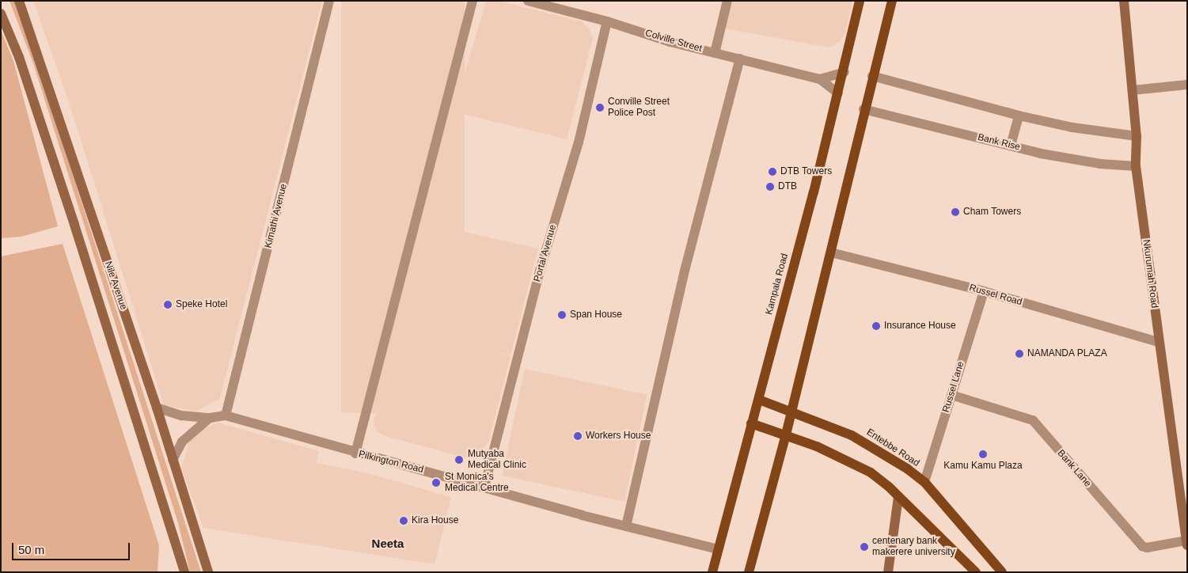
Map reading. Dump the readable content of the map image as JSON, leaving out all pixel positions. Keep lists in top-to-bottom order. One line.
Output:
{"streets":{"main road":["Nkurumah Road","Kampala Road","Nile Avenue","Entebbe Road"],"street":["Colville Street","Bank Rise","Kimathi Avenue","Portal Avenue","Russel Road","Russel Lane","Pilkington Road","Bank Lane"]},"crossings":[["Colville Street","Portal Avenue"],["Colville Street","Kampala Road"],["Bank Rise","Nkurumah Road"],["Kimathi Avenue","Pilkington Road"],["Portal Avenue","Pilkington Road"],["Nkurumah Road","Russel Road"],["Nkurumah Road","Bank Lane"],["Kampala Road","Entebbe Road"],["Kampala Road","Pilkington Road"],["Russel Road","Russel Lane"],["Russel Lane","Entebbe Road"],["Russel Lane","Bank Lane"]],"districts":["Neeta"],"places":["Conville Street Police Post","DTB Towers","DTB","Cham Towers","Speke Hotel","Span House","Insurance House","NAMANDA PLAZA","Workers House","Kamu Kamu Plaza","Mutyaba Medical Clinic","St Monica's Medical Centre","Kira House","centenary bank makerere university"],"scale_bar":"50 m"}
